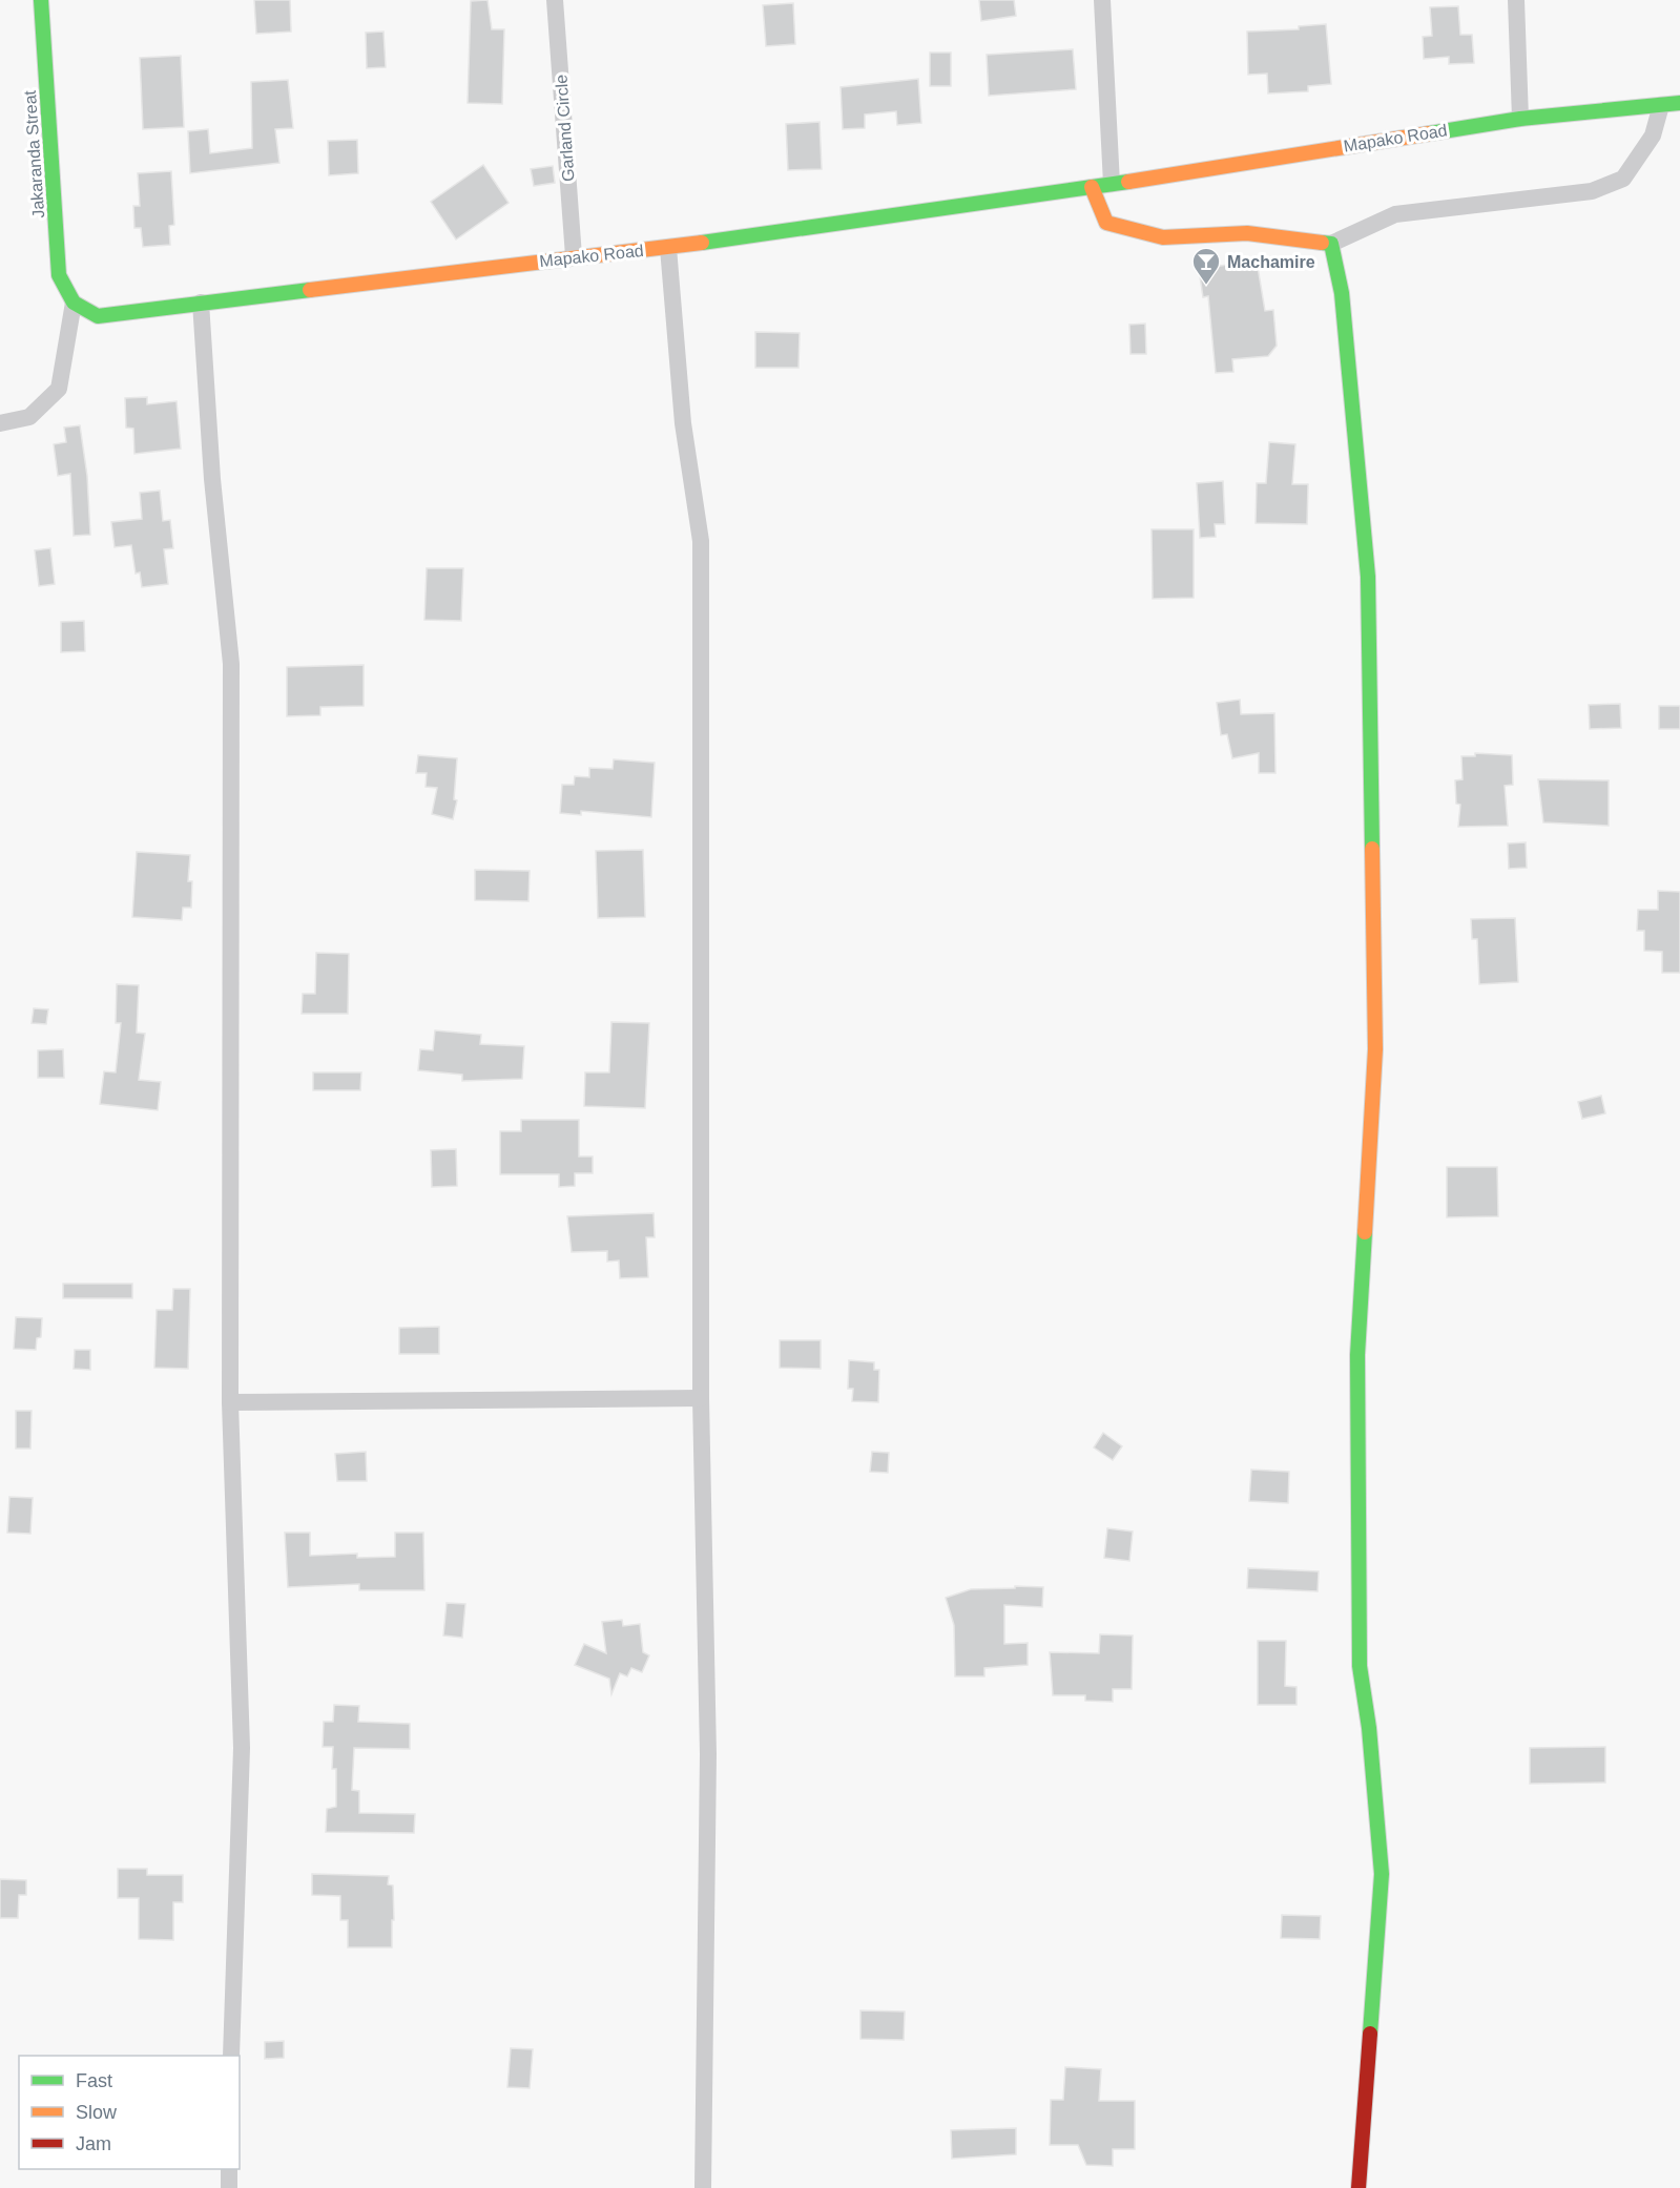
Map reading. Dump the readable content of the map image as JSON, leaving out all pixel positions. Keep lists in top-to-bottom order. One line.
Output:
{"streets":{"street":["Garland Circle","Mapako Road","Jakaranda Streat"]},"crossings":[["Garland Circle","Mapako Road"],["Mapako Road","Jakaranda Streat"]],"places":{"bar":["Machamire"]},"legend":["Fast","Slow","Jam"]}
